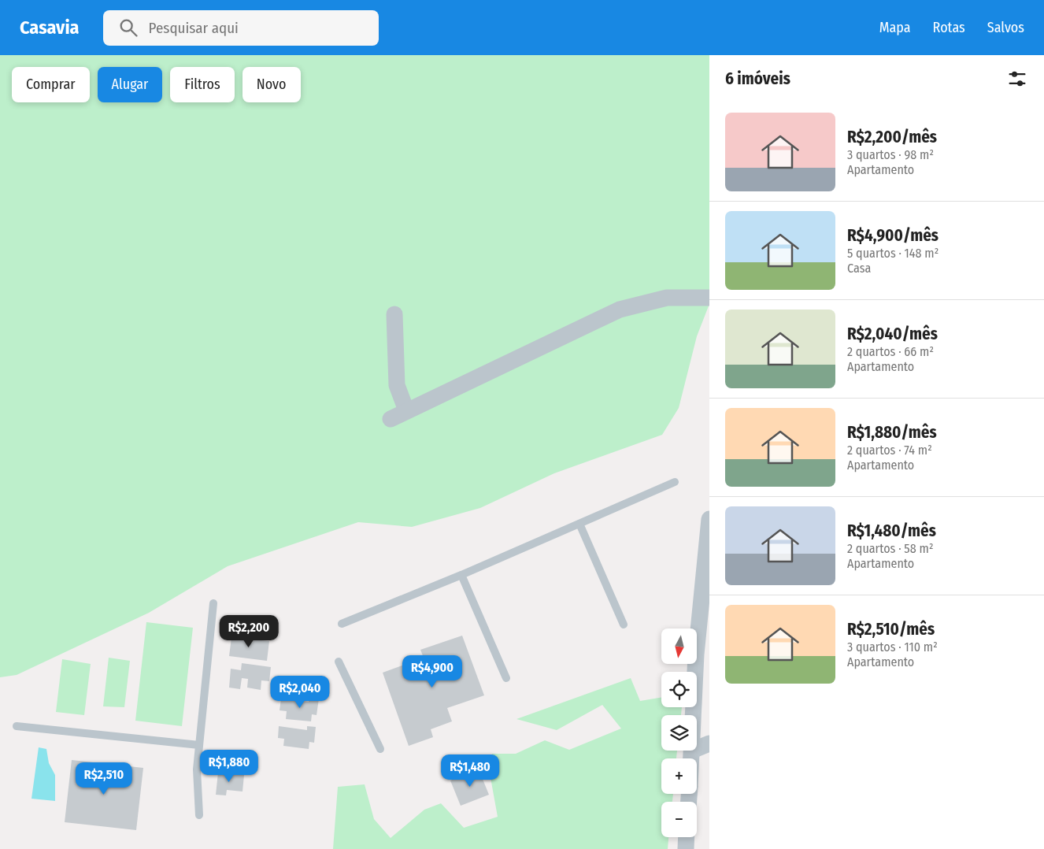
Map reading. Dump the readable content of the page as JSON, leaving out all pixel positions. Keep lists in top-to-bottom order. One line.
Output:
{"north":"bottom","page":{"header":"Casavia","search":"Pesquisar aqui","nav":["Mapa","Rotas","Salvos"],"heading":"6 imóveis","chip":["Comprar","Alugar","Filtros","Novo"],"list":[{"name":"R$2,200/mês","note":"3 quartos · 98 m² · Apartamento"},{"name":"R$4,900/mês","note":"5 quartos · 148 m² · Casa"},{"name":"R$2,040/mês","note":"2 quartos · 66 m² · Apartamento"},{"name":"R$1,880/mês","note":"2 quartos · 74 m² · Apartamento"},{"name":"R$1,480/mês","note":"2 quartos · 58 m² · Apartamento"},{"name":"R$2,510/mês","note":"3 quartos · 110 m² · Apartamento"}],"price":["R$2,200","R$4,900","R$2,040","R$1,880","R$1,480","R$2,510"],"map_buttons":["+","−"]}}
